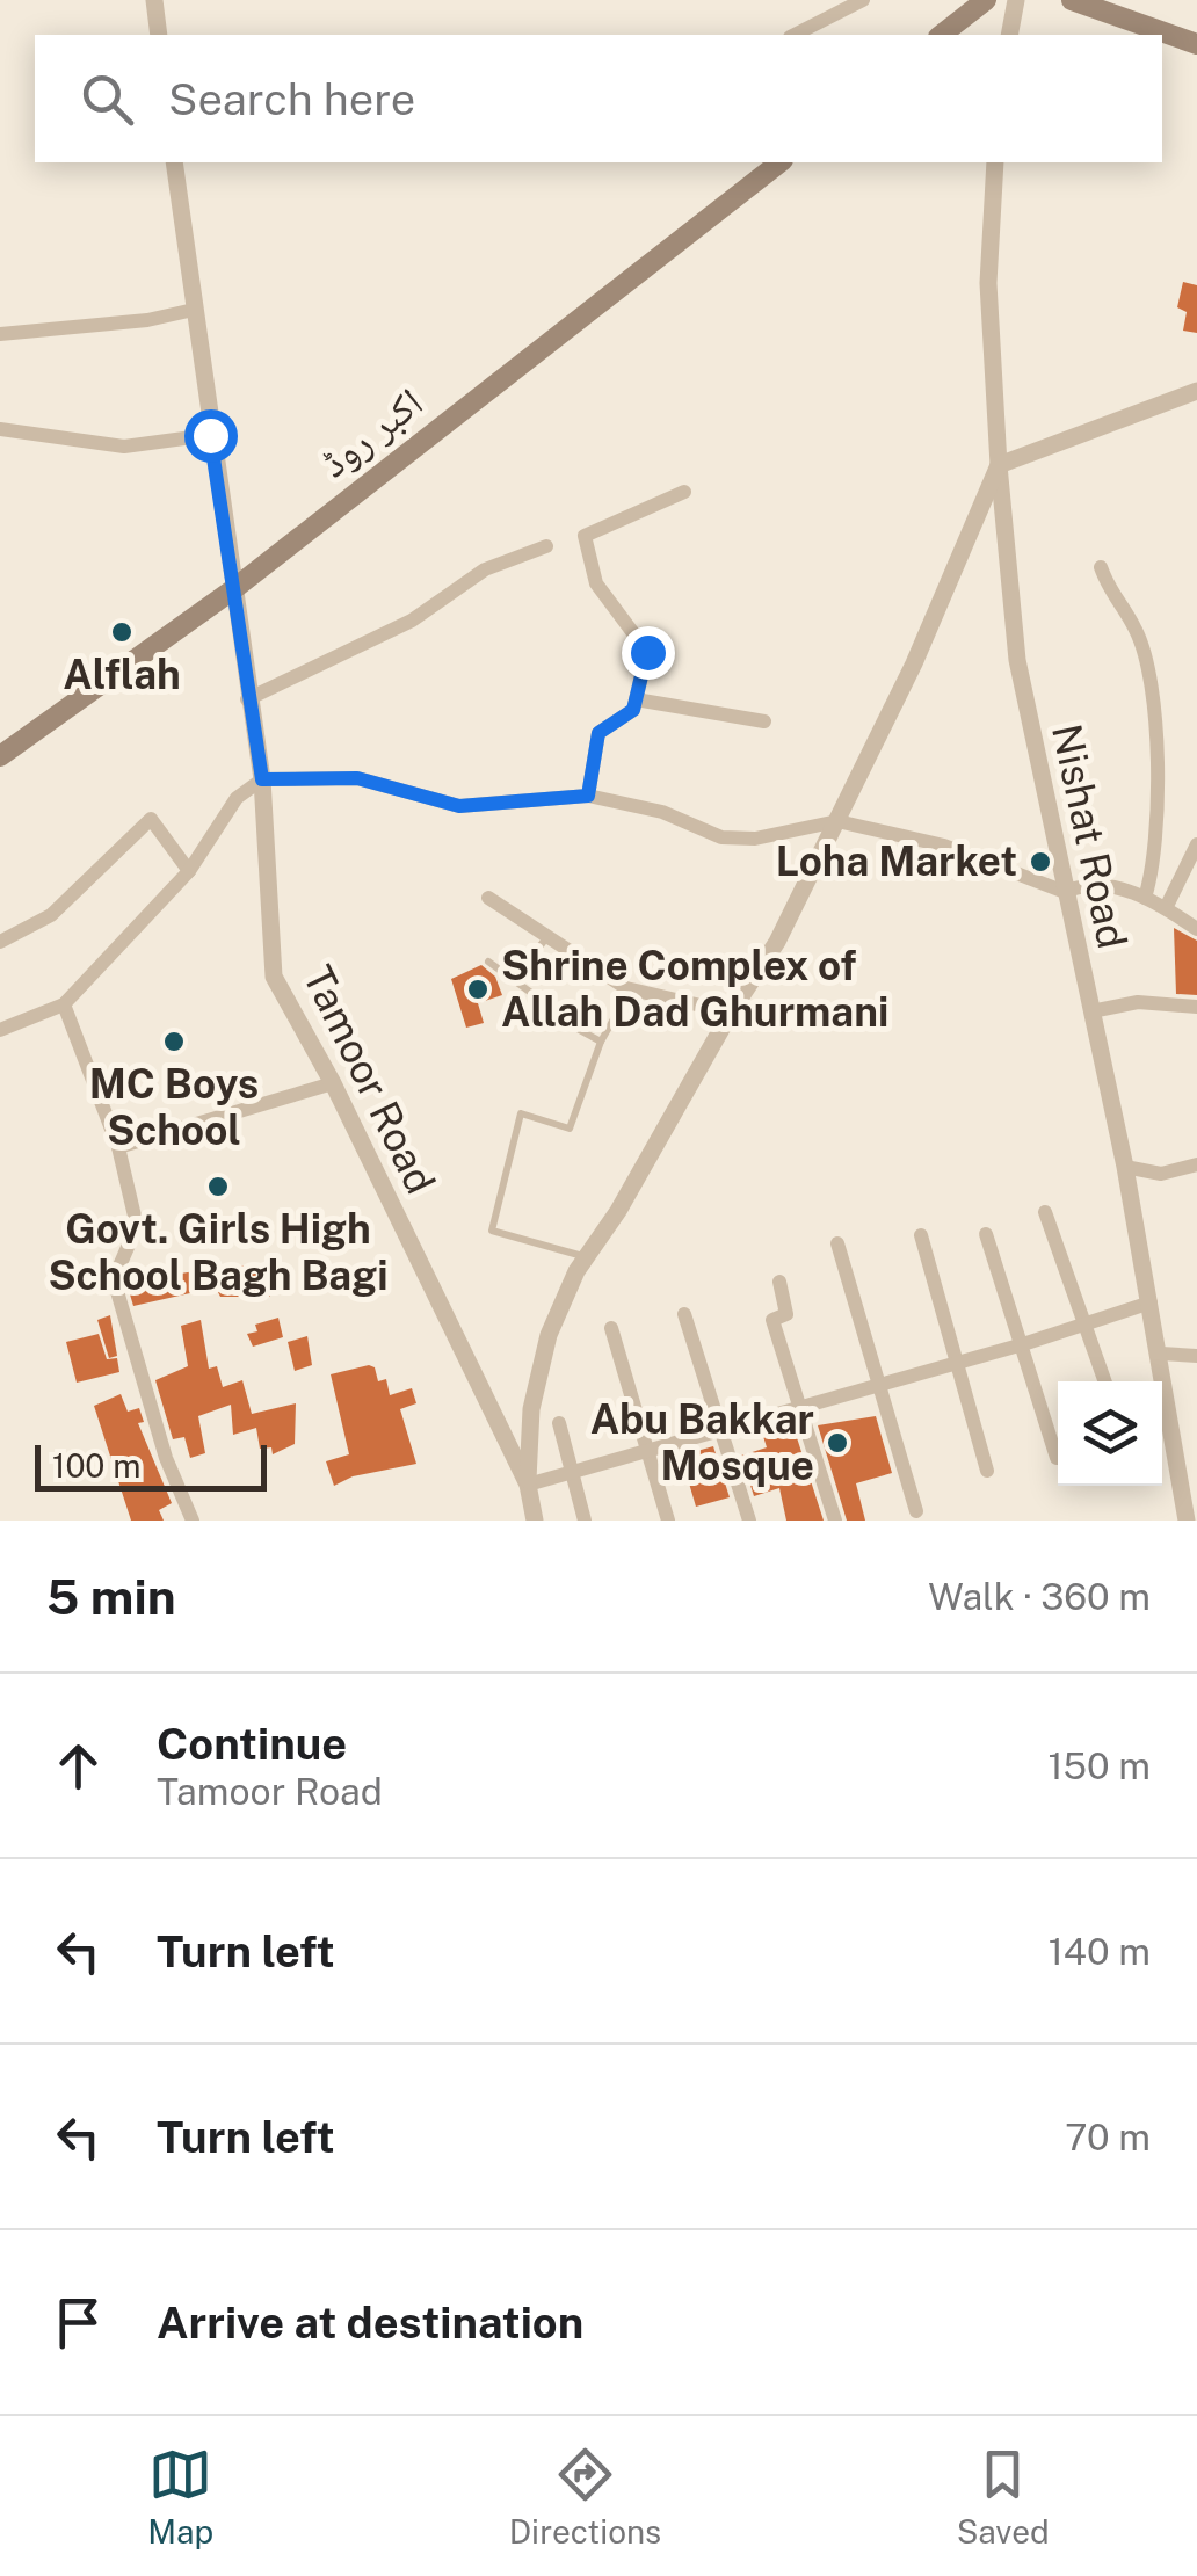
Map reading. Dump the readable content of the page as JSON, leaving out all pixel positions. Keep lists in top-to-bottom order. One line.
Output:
{"streets":{"main road":["اکبر روڈ"],"street":["Nishat Road","Tamoor Road"]},"crossings":[["اکبر روڈ","Tamoor Road"]],"places":["Alflah","Loha Market","Shrine Complex of Allah Dad Ghurmani","MC Boys School","Govt. Girls High School Bagh Bagi","Abu Bakkar Mosque"],"scale_bar":"100 m","page":{"search":"Search here","scale":"100 m","heading":["5 min","Walk · 360 m"],"list":[["Continue","Tamoor Road","150 m"],["Turn left","140 m"],["Turn left","70 m"],"Arrive at destination"],"nav":["Map","Directions","Saved"]}}
